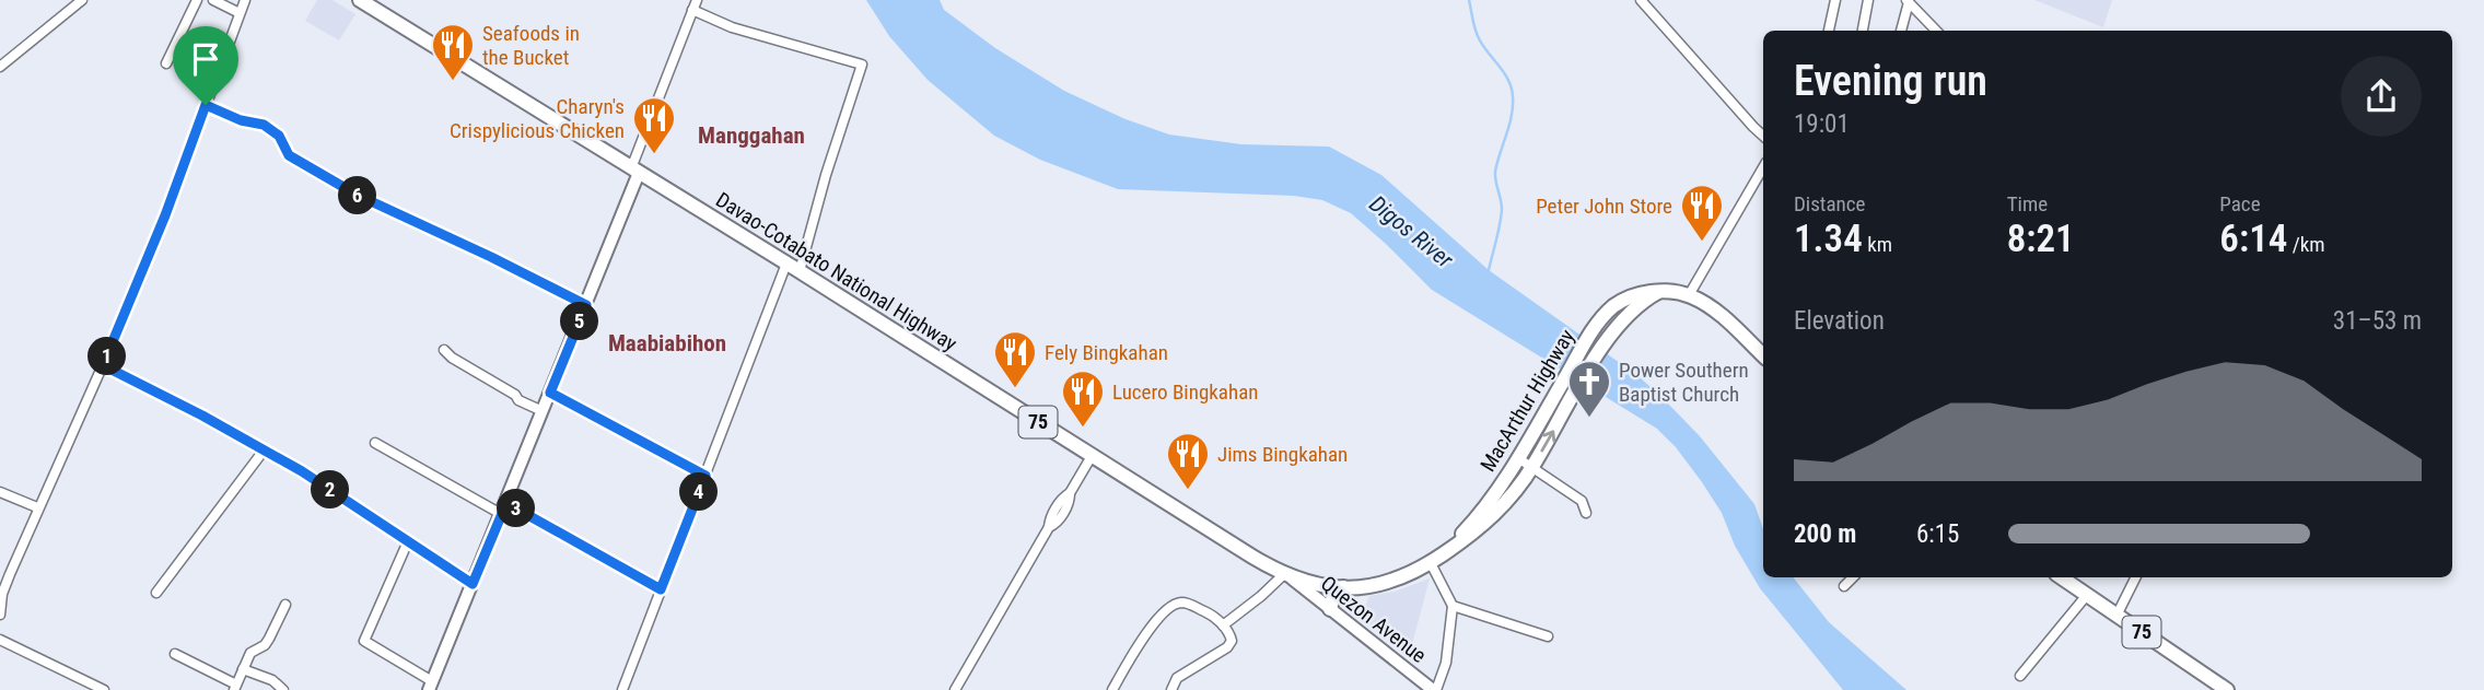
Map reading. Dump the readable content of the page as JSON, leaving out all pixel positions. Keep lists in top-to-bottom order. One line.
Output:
{"streets":{"highway":["Davao-Cotabato National Highway","MacArthur Highway","75"],"main road":["Quezon Avenue"]},"crossings":[["Davao-Cotabato National Highway","MacArthur Highway"],["Davao-Cotabato National Highway","Quezon Avenue"],["MacArthur Highway","Quezon Avenue"]],"districts":["Manggahan","Maabiabihon"],"water":["Digos River"],"places":{"restaurant":["Seafoods in the Bucket","Charyn's Crispylicious Chicken","Peter John Store","Fely Bingkahan","Lucero Bingkahan","Jims Bingkahan"],"church":["Power Southern Baptist Church"]},"page":{"heading":["Evening run","19:01"],"stats":[["Distance","1.34 km"],["Time","8:21"],["Pace","6:14 /km"]],"pins":["6","5","1","2","4","3"],"chart":["Elevation","31–53 m"],"list":[{"name":"200 m","note":"6:15"}]}}
